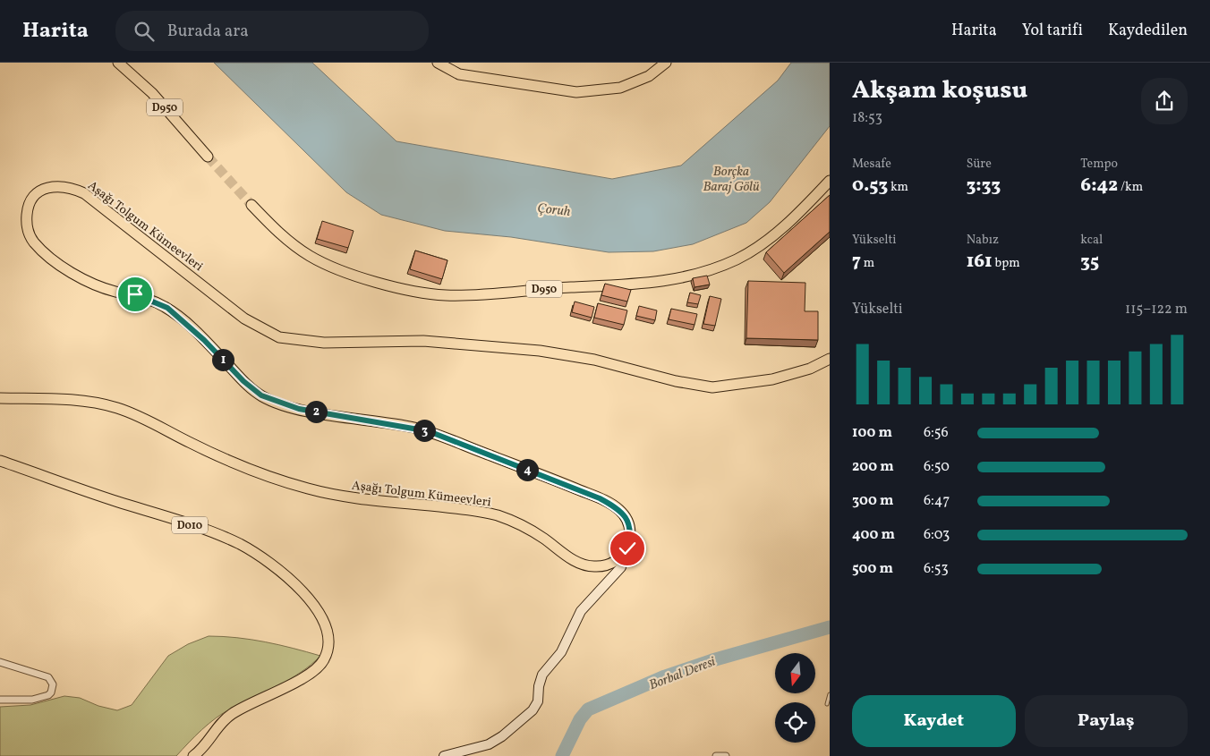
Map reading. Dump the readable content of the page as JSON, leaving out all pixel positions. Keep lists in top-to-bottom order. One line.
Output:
{"streets":{"main road":["D950","Aşağı Tolgum Kümeevleri","D010"]},"water":["Borçka Baraj Gölü","Çoruh","Borbal Deresi"],"north":"bottom","page":{"header":"Harita","search":"Burada ara","nav":["Harita","Yol tarifi","Kaydedilen"],"heading":["Akşam koşusu","18:53"],"stats":[["Mesafe","0.53 km"],["Süre","3:33"],["Tempo","6:42 /km"],["Yükselti","7 m"],["Nabız","161 bpm"],["kcal","35"]],"chart":["Yükselti","115–122 m"],"pins":["1","2","3","4"],"list":[{"name":"100 m","note":"6:56"},{"name":"200 m","note":"6:50"},{"name":"300 m","note":"6:47"},{"name":"400 m","note":"6:03"},{"name":"500 m","note":"6:53"}],"buttons":["Kaydet","Paylaş"]}}
